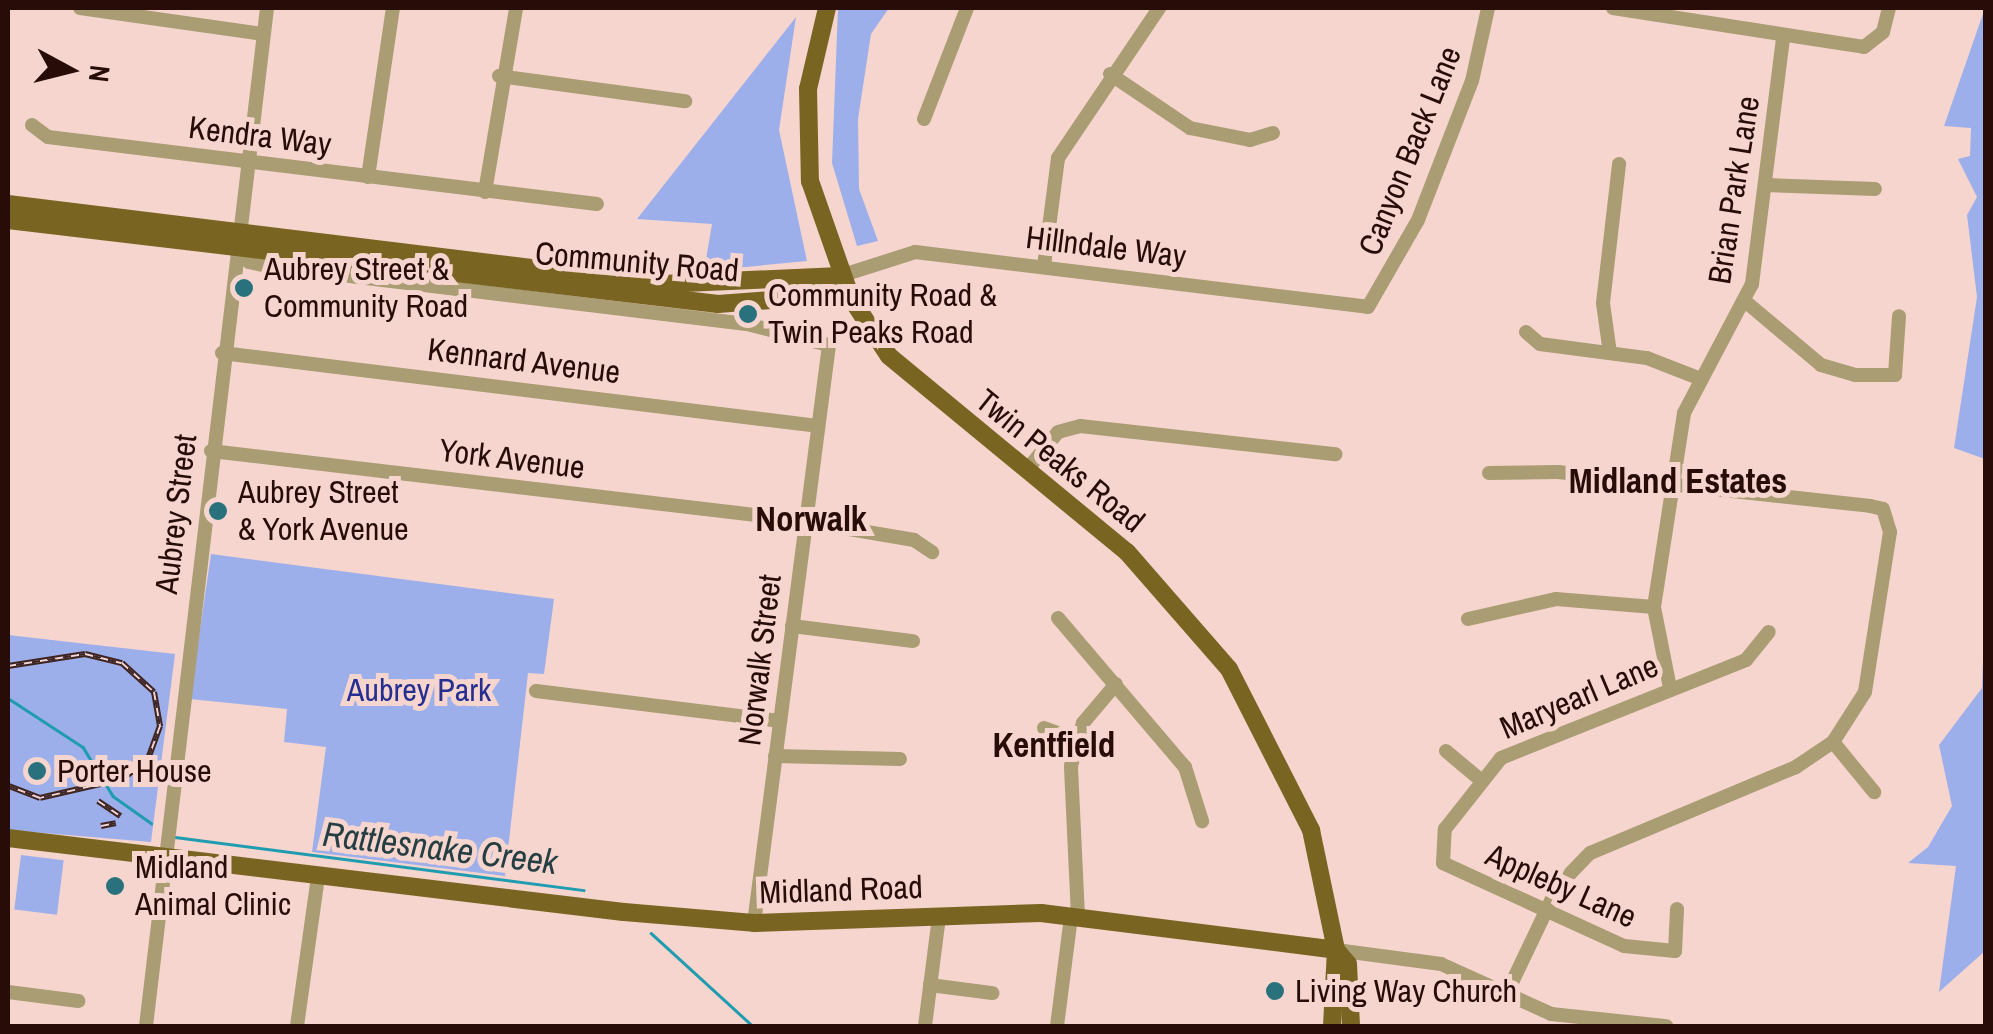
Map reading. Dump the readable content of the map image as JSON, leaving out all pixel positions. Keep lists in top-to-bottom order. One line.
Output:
{"streets":{"main road":["Community Road","Twin Peaks Road","Midland Road"],"street":["Kendra Way","Canyon Back Lane","Brian Park Lane","Hillndale Way","Kennard Avenue","York Avenue","Aubrey Street","Norwalk Street","Maryearl Lane","Appleby Lane"]},"crossings":[["Kendra Way","Aubrey Street"],["Canyon Back Lane","Hillndale Way"],["Brian Park Lane","Maryearl Lane"],["Hillndale Way","Community Road"],["Hillndale Way","Twin Peaks Road"],["Community Road","Twin Peaks Road"],["Community Road","Aubrey Street"],["Community Road","Norwalk Street"],["Kennard Avenue","Aubrey Street"],["Kennard Avenue","Norwalk Street"],["York Avenue","Aubrey Street"],["York Avenue","Norwalk Street"],["Twin Peaks Road","Midland Road"],["Aubrey Street","Norwalk Street"],["Aubrey Street","Midland Road"],["Norwalk Street","Midland Road"],["Maryearl Lane","Appleby Lane"]],"districts":["Midland Estates","Norwalk","Kentfield"],"water":["Rattlesnake Creek"],"parks":["Aubrey Park"],"places":["Aubrey Street & Community Road","Community Road & Twin Peaks Road","Aubrey Street & York Avenue","Porter House","Midland Animal Clinic","Living Way Church"],"north":"right"}
